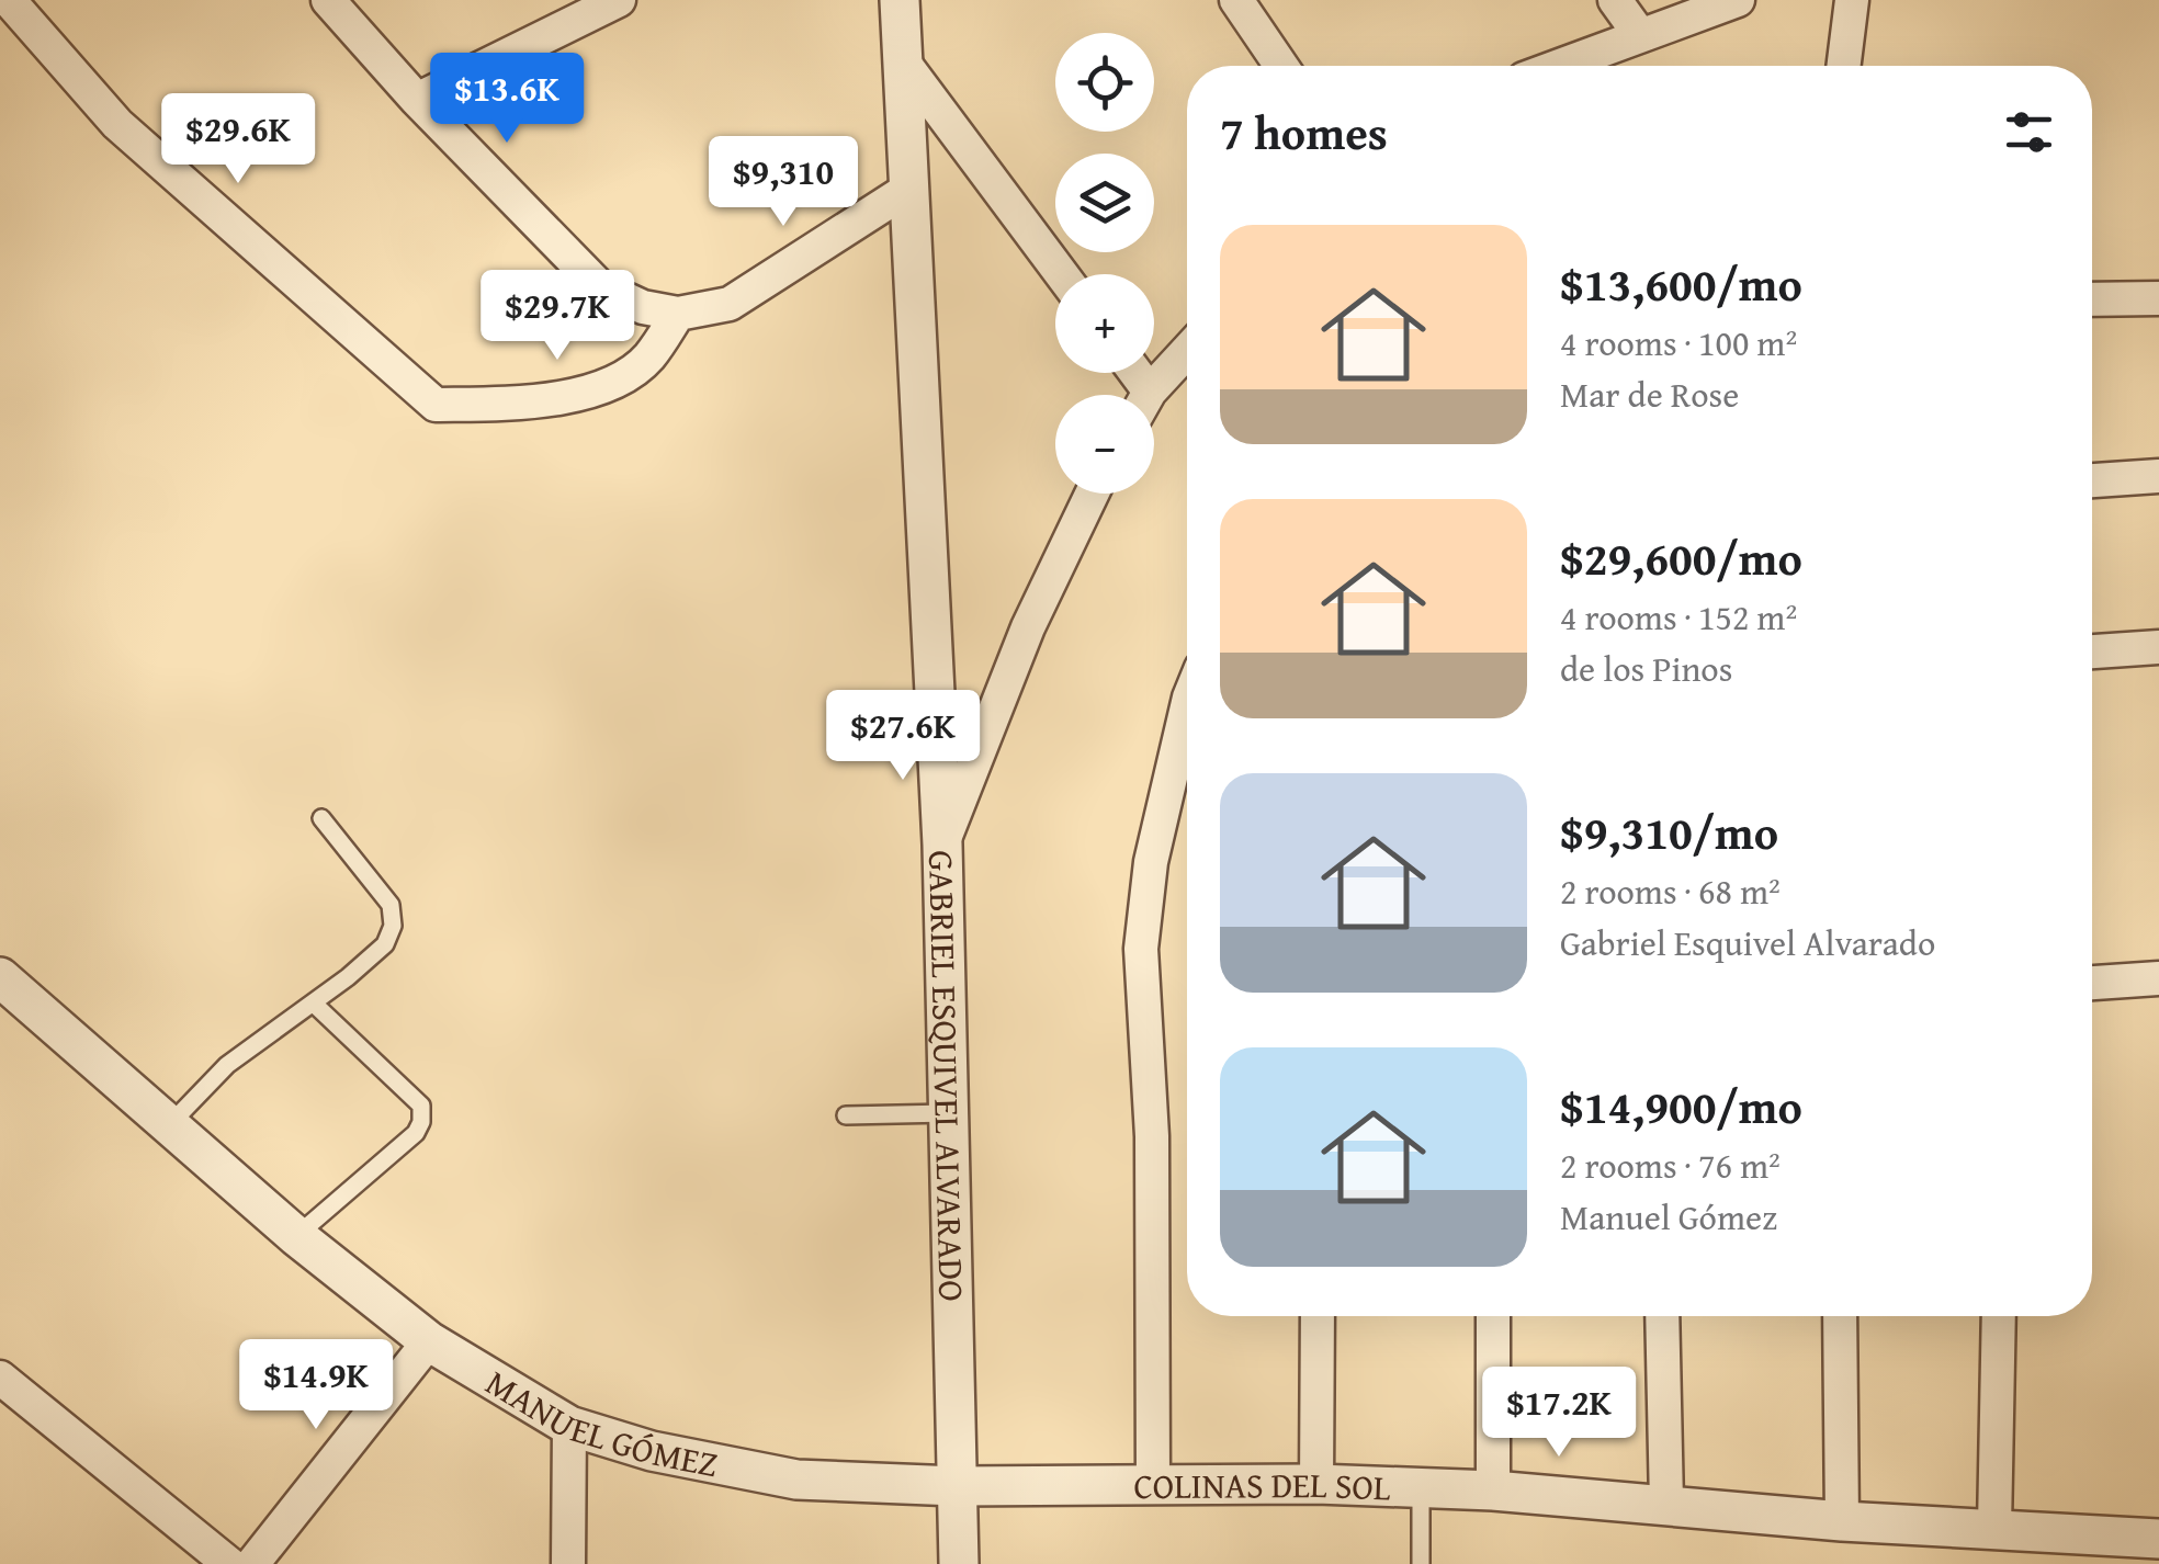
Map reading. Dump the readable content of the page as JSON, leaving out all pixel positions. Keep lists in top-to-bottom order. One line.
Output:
{"streets":{"street":["GABRIEL ESQUIVEL ALVARADO","MANUEL GÓMEZ","COLINAS DEL SOL"]},"crossings":[["GABRIEL ESQUIVEL ALVARADO","MANUEL GÓMEZ"],["GABRIEL ESQUIVEL ALVARADO","COLINAS DEL SOL"],["MANUEL GÓMEZ","COLINAS DEL SOL"]],"page":{"map_buttons":["+","−"],"price":["$13.6K","$29.6K","$9,310","$29.7K","$27.6K","$14.9K","$17.2K"],"heading":"7 homes","list":[{"name":"$13,600/mo","note":"4 rooms · 100 m² · Mar de Rose"},{"name":"$29,600/mo","note":"4 rooms · 152 m² · de los Pinos"},{"name":"$9,310/mo","note":"2 rooms · 68 m² · Gabriel Esquivel Alvarado"},{"name":"$14,900/mo","note":"2 rooms · 76 m² · Manuel Gómez"}]}}
